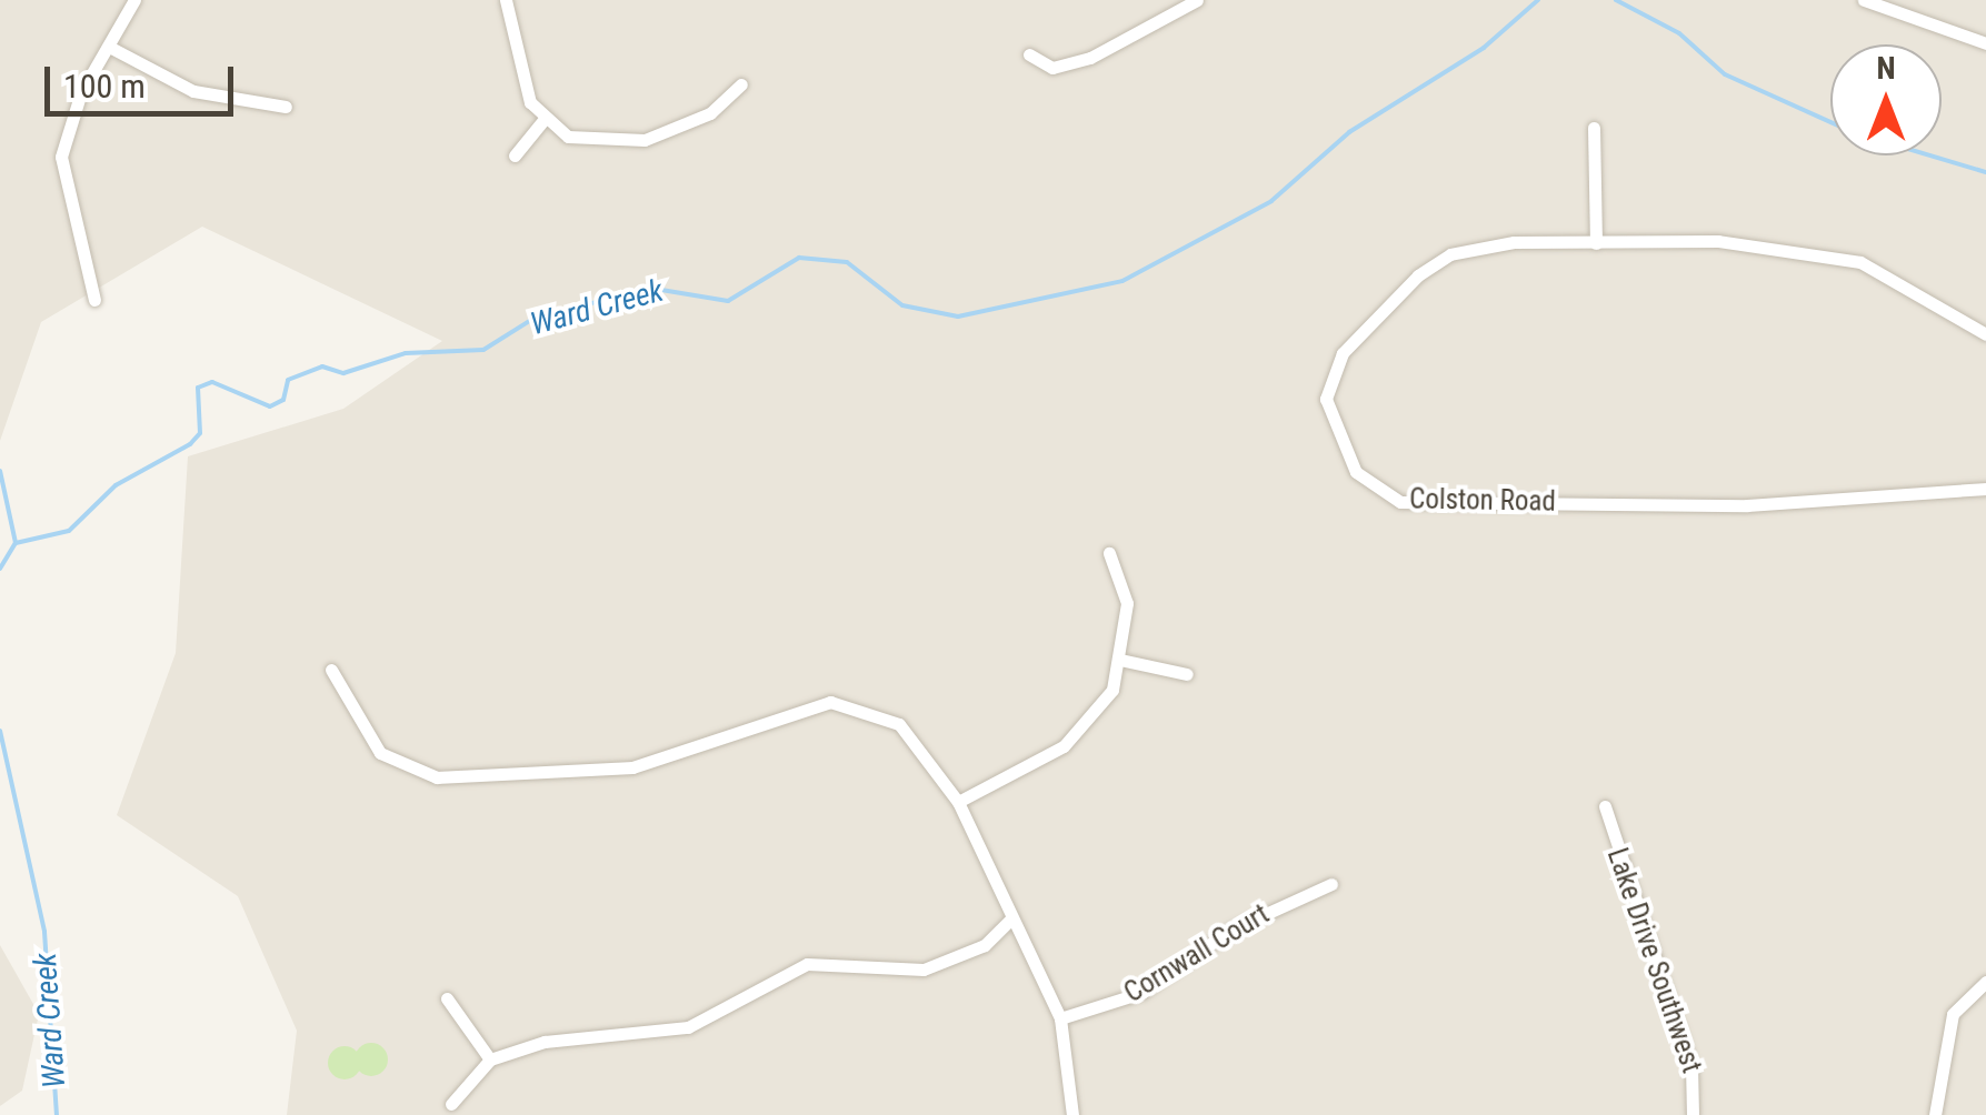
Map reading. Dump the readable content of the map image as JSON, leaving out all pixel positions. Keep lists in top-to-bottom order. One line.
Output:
{"streets":{"street":["Colston Road","Cornwall Court","Lake Drive Southwest"]},"water":["Ward Creek"],"scale_bar":"100 m","north":"top"}
